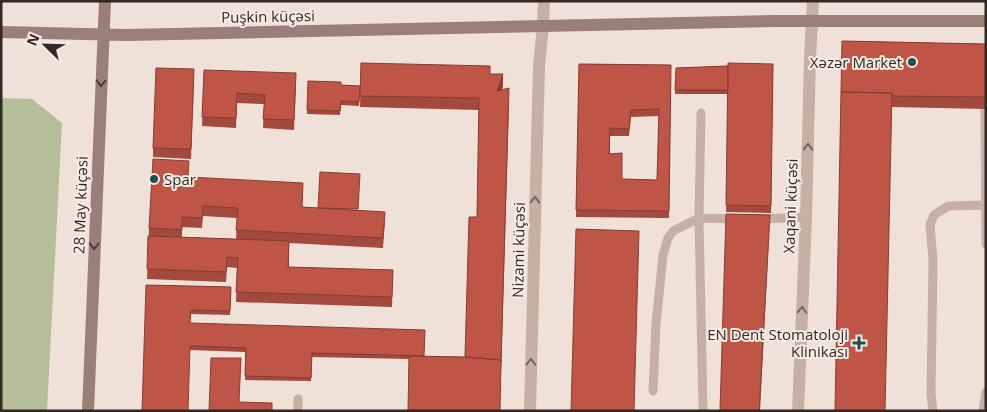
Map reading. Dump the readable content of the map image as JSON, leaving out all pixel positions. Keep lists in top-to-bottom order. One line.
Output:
{"streets":{"main road":["Puşkin küçəsi","28 May küçəsi"],"street":["Xaqani küçəsi","Nizami küçəsi"]},"crossings":[["Puşkin küçəsi","28 May küçəsi"],["Puşkin küçəsi","Xaqani küçəsi"],["Puşkin küçəsi","Nizami küçəsi"]],"one_way":["28 May küçəsi","Xaqani küçəsi","Nizami küçəsi"],"places":{"other":["Xəzər Market","Spar"],"health":["EN Dent Stomatoloji Klinikası"]},"north":"top left"}
